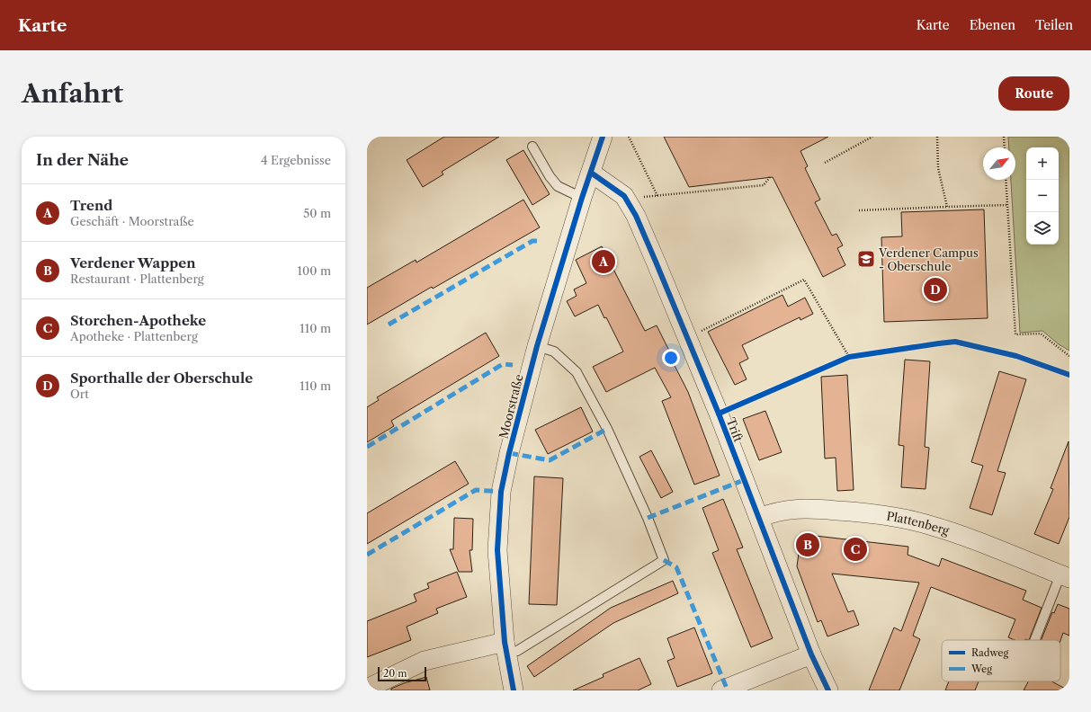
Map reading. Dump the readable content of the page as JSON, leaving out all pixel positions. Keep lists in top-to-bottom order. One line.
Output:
{"streets":{"street":["Moorstraße","Trift","Plattenberg"]},"crossings":[["Moorstraße","Trift"],["Trift","Plattenberg"]],"places":{"school or university":["Verdener Campus - Oberschule"]},"legend":["Radweg","Weg"],"scale_bar":"20 m","north":"top right","page":{"header":"Karte","nav":["Karte","Ebenen","Teilen"],"buttons":"Route","title":"Anfahrt","heading":["In der Nähe","4 Ergebnisse"],"map_buttons":["+","−"],"list":[{"mark":"A","name":"Trend","note":"Geschäft · Moorstraße","value":"50 m"},{"mark":"B","name":"Verdener Wappen","note":"Restaurant · Plattenberg","value":"100 m"},{"mark":"C","name":"Storchen-Apotheke","note":"Apotheke · Plattenberg","value":"110 m"},{"mark":"D","name":"Sporthalle der Oberschule","note":"Ort","value":"110 m"}],"pins":["A","D","B","C"],"scale":"20 m"}}
